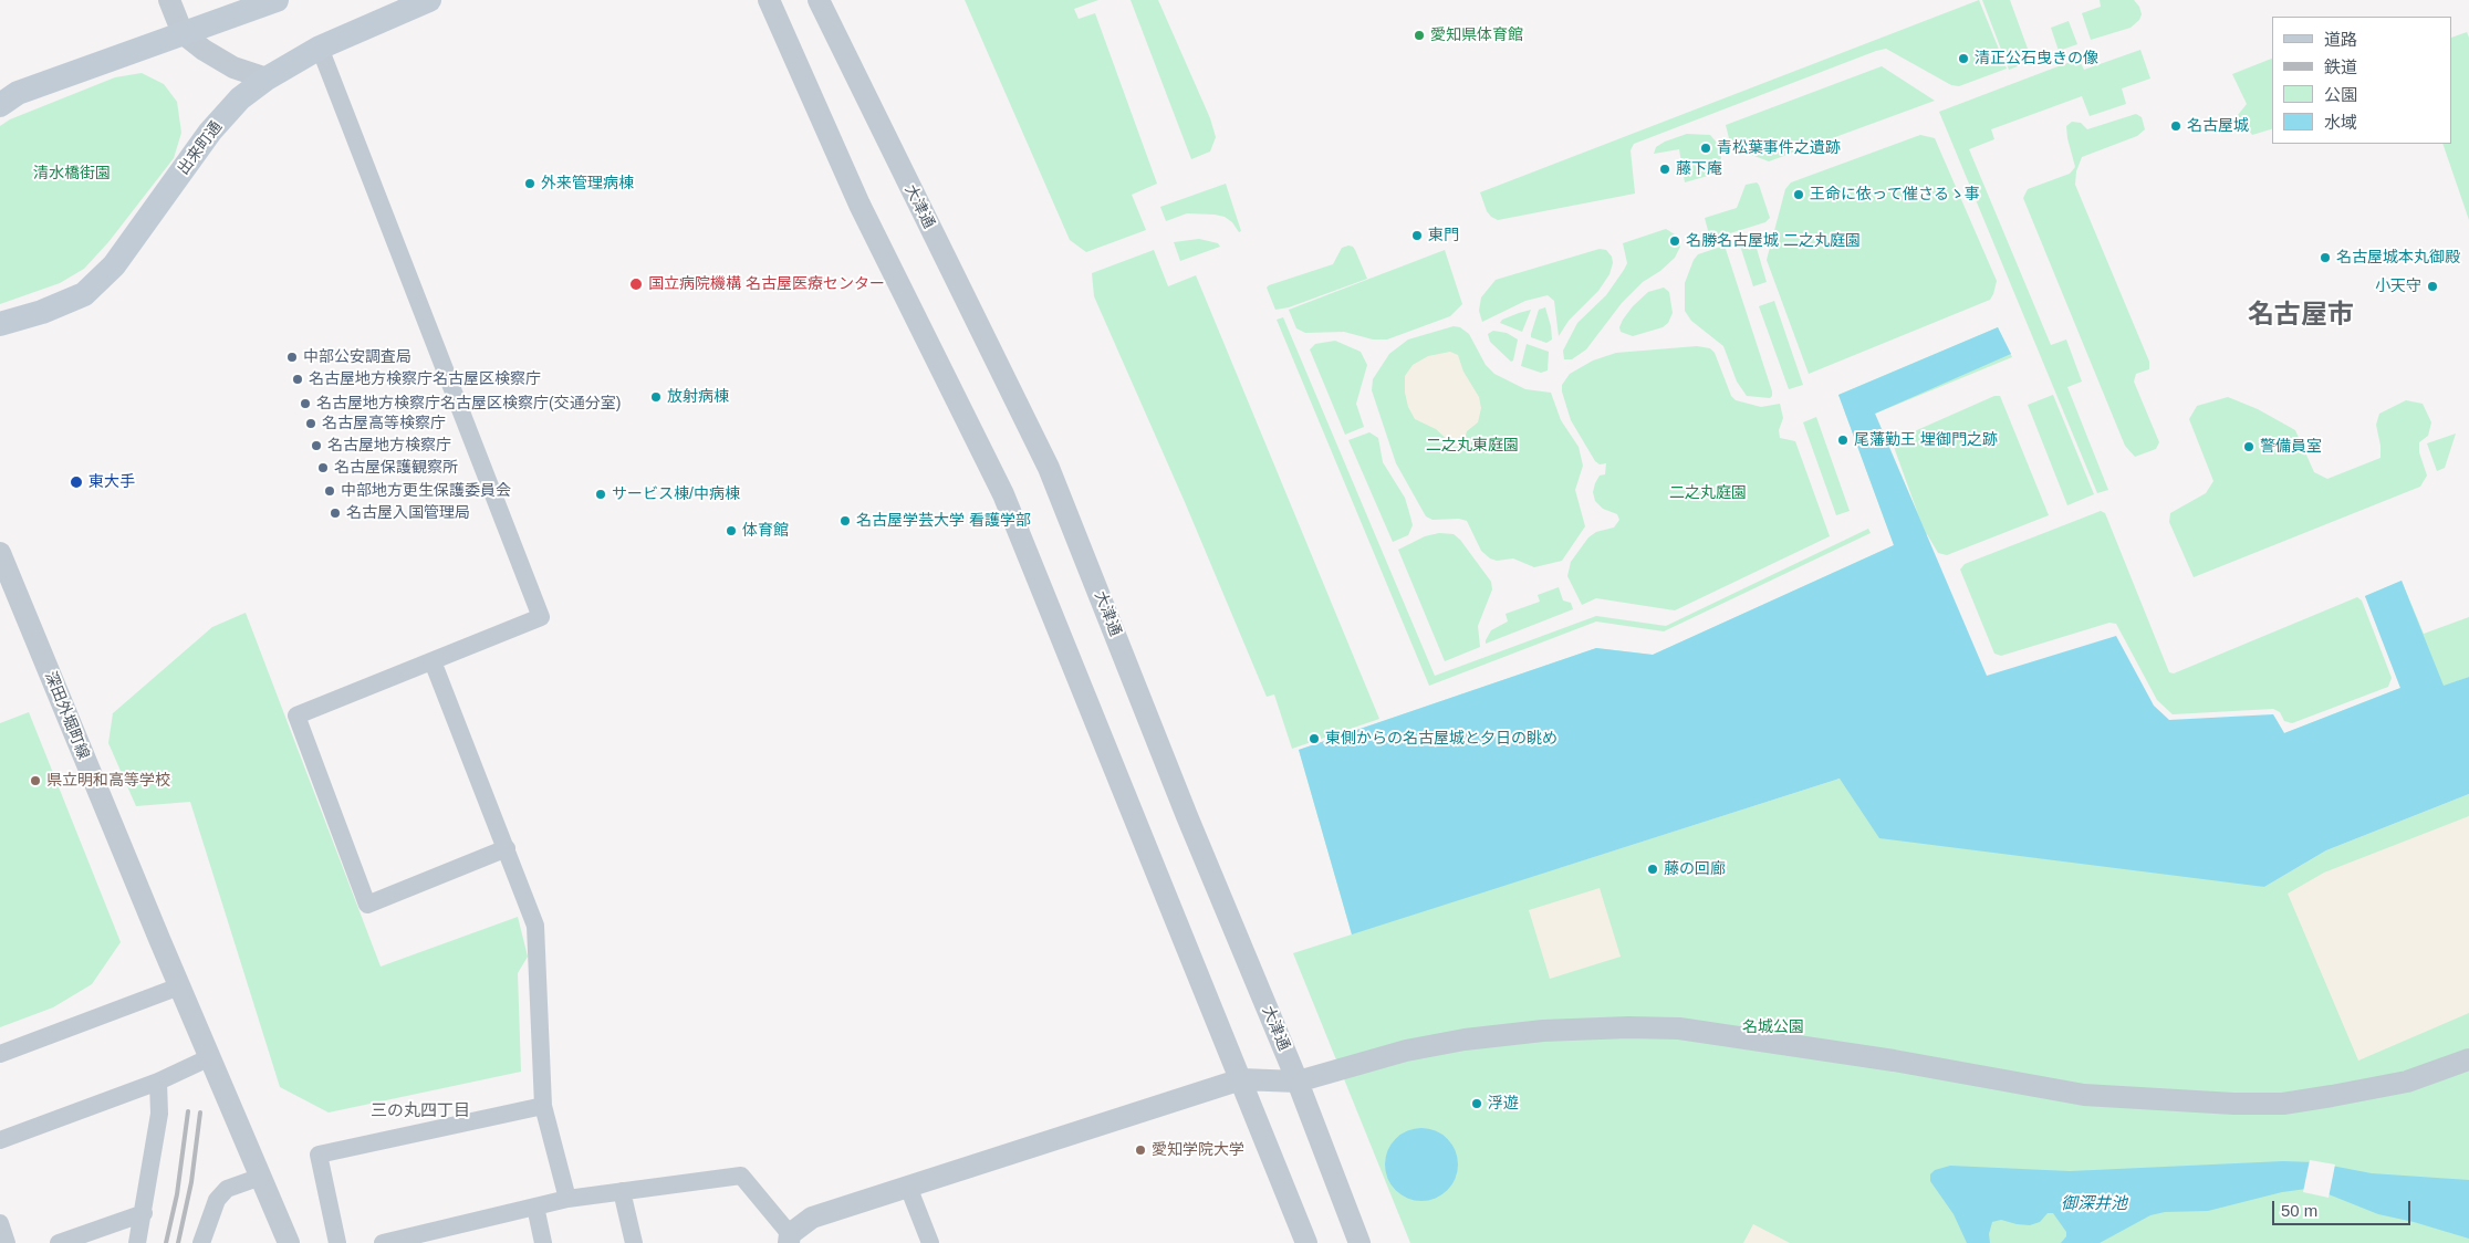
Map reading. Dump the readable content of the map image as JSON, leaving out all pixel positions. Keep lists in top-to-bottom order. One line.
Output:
{"streets":{"main road":["出来町通"],"street":["大津通","深田外堀町線"]},"districts":["名古屋市","三の丸四丁目"],"water":["御深井池"],"parks":["清水橋街園","二之丸東庭園","二之丸庭園","名城公園"],"places":["愛知県体育館","清正公石曳きの像","名古屋城","青松葉事件之遺跡","藤下庵","外来管理病棟","王命に依って催さるゝ事","東門","名勝名古屋城 二之丸庭園","名古屋城本丸御殿","国立病院機構 名古屋医療センター","小天守","中部公安調査局","名古屋地方検察庁名古屋区検察庁","放射病棟","名古屋地方検察庁名古屋区検察庁(交通分室)","名古屋高等検察庁","尾藩勤王 埋御門之跡","名古屋地方検察庁","警備員室","名古屋保護観察所","東大手","中部地方更生保護委員会","サービス棟/中病棟","名古屋入国管理局","名古屋学芸大学 看護学部","体育館","東側からの名古屋城と夕日の眺め","県立明和高等学校","藤の回廊","浮遊","愛知学院大学"],"legend":["道路","鉄道","公園","水域"],"scale_bar":"50 m"}
